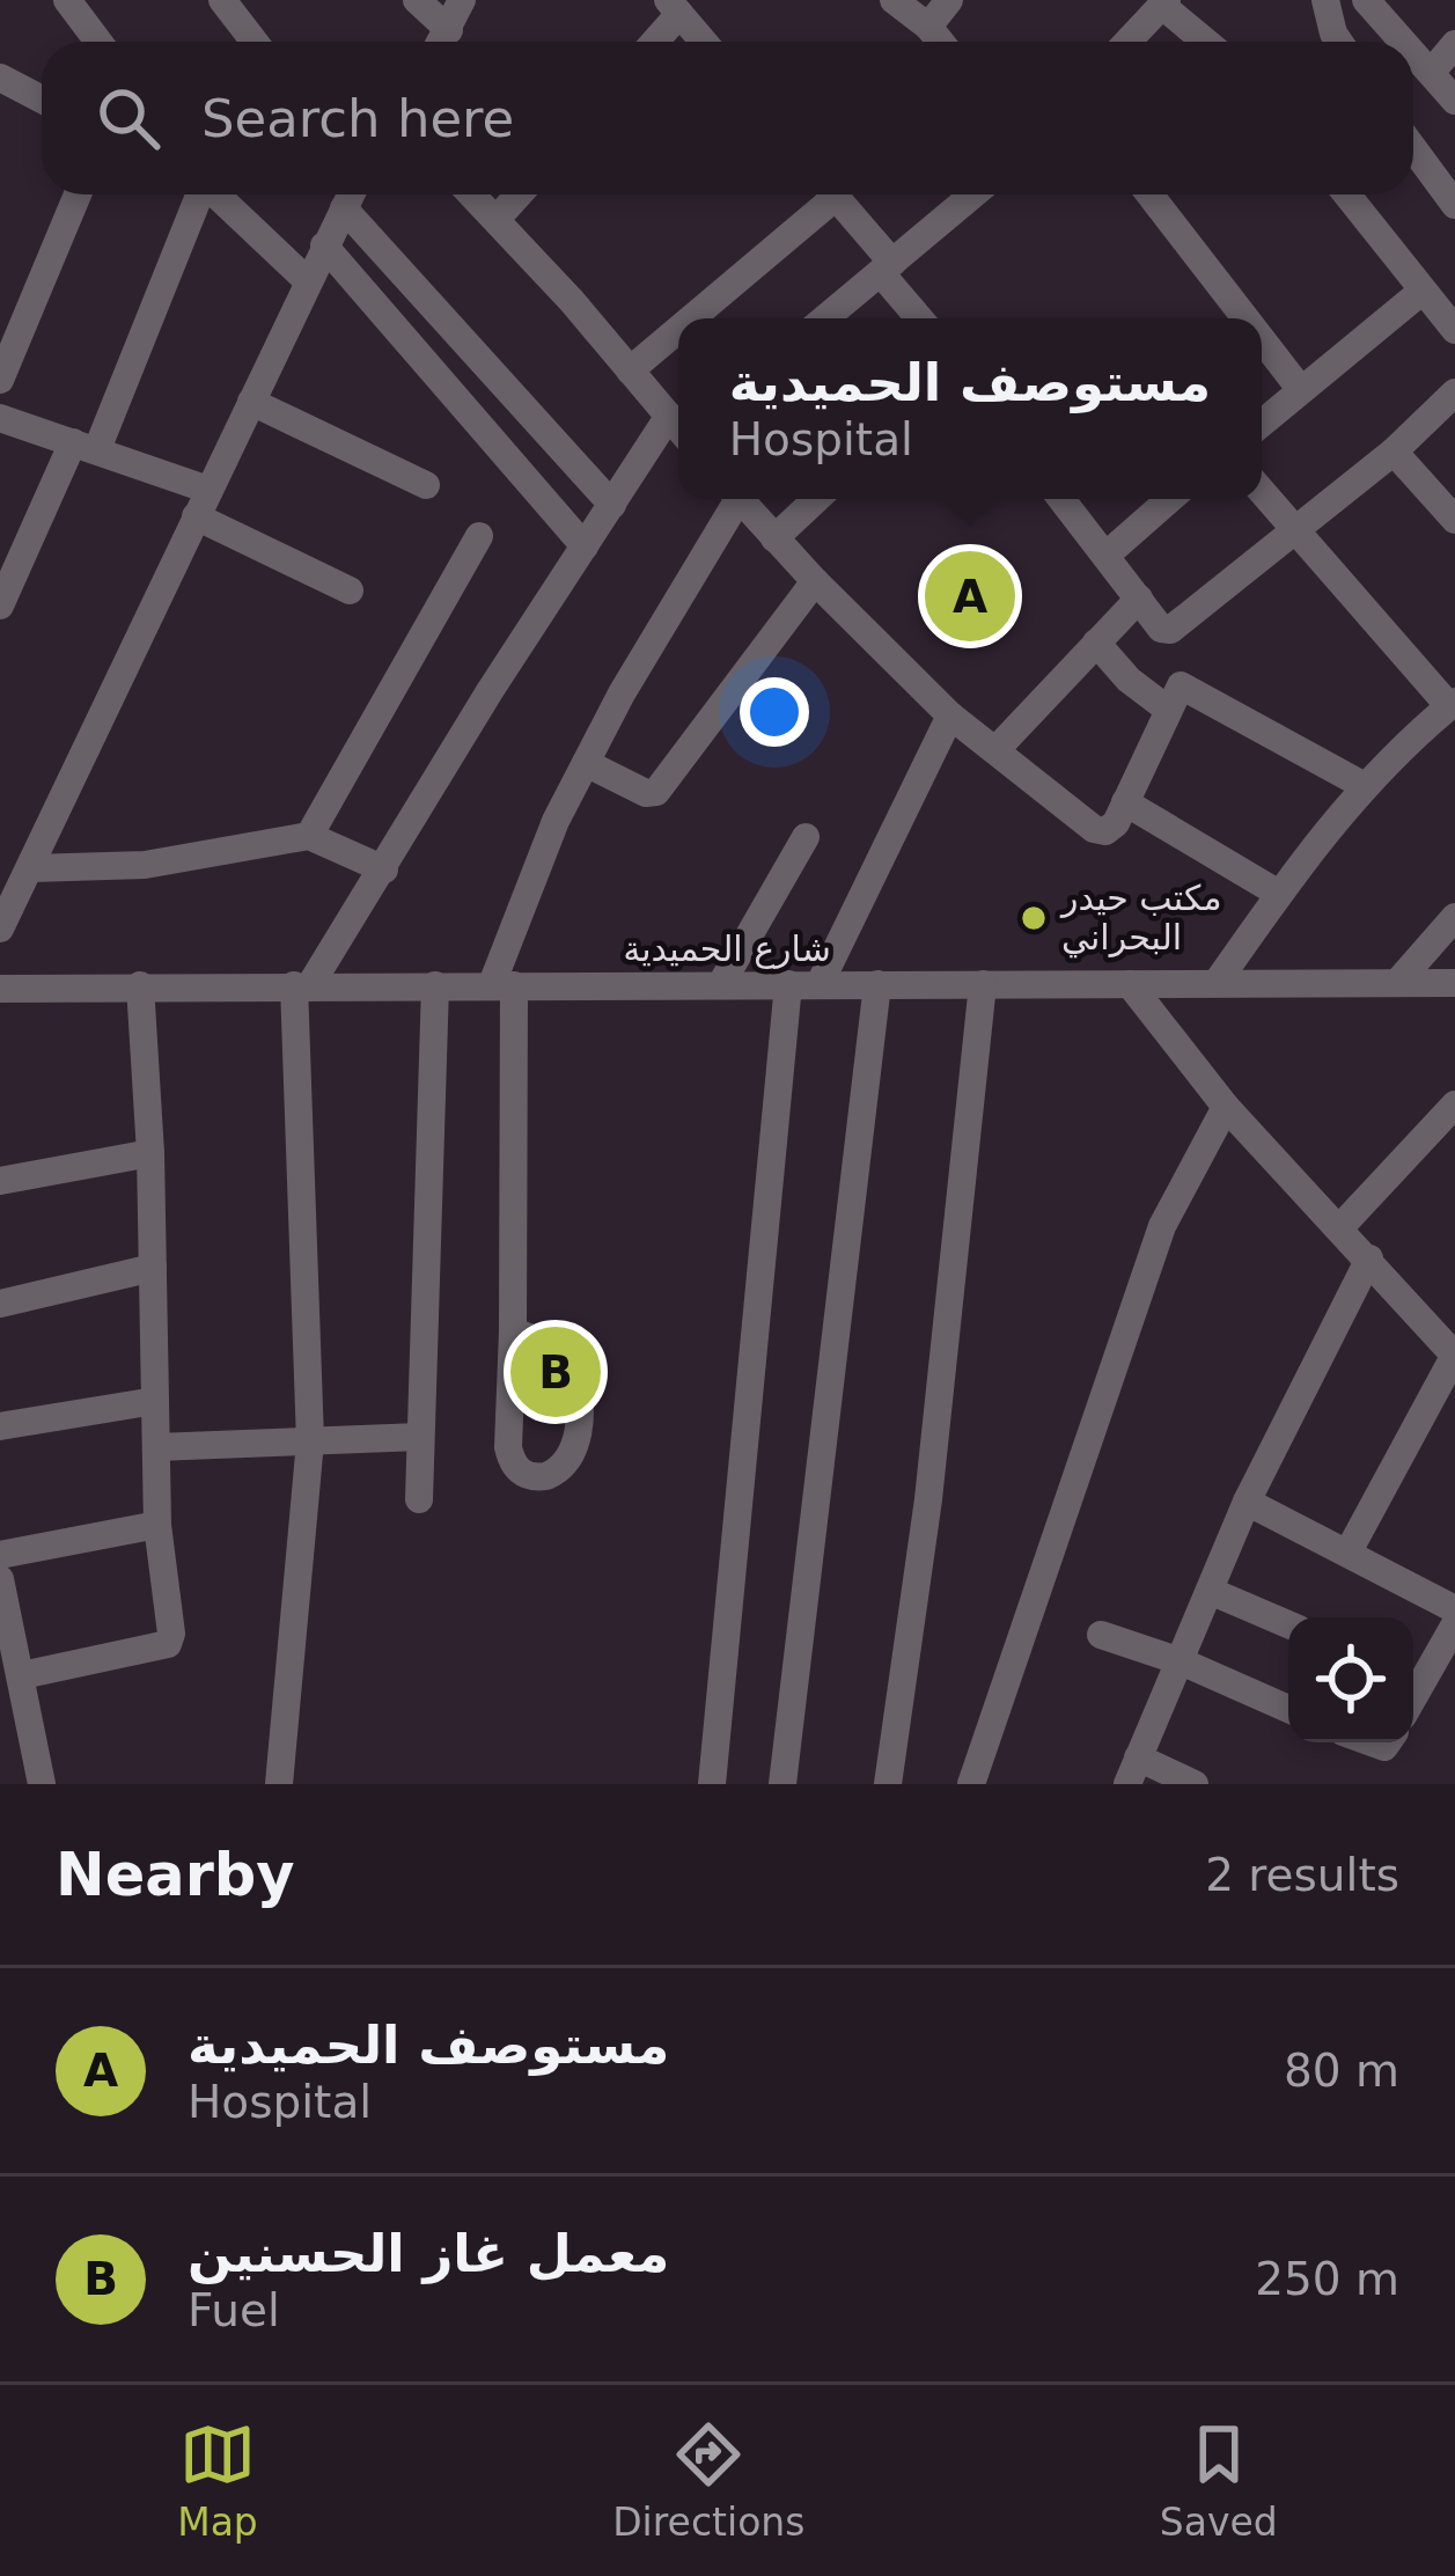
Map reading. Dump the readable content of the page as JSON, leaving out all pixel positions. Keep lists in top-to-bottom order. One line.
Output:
{"streets":{"street":["شارع الحميدية"]},"places":["مكتب حيدر البحراني"],"page":{"search":"Search here","popup":["مستوصف الحميدية","Hospital"],"pins":["A","B"],"heading":["Nearby","2 results"],"list":[{"mark":"A","name":"مستوصف الحميدية","note":"Hospital","value":"80 m"},{"mark":"B","name":"معمل غاز الحسنين","note":"Fuel","value":"250 m"}],"nav":["Map","Directions","Saved"]}}
